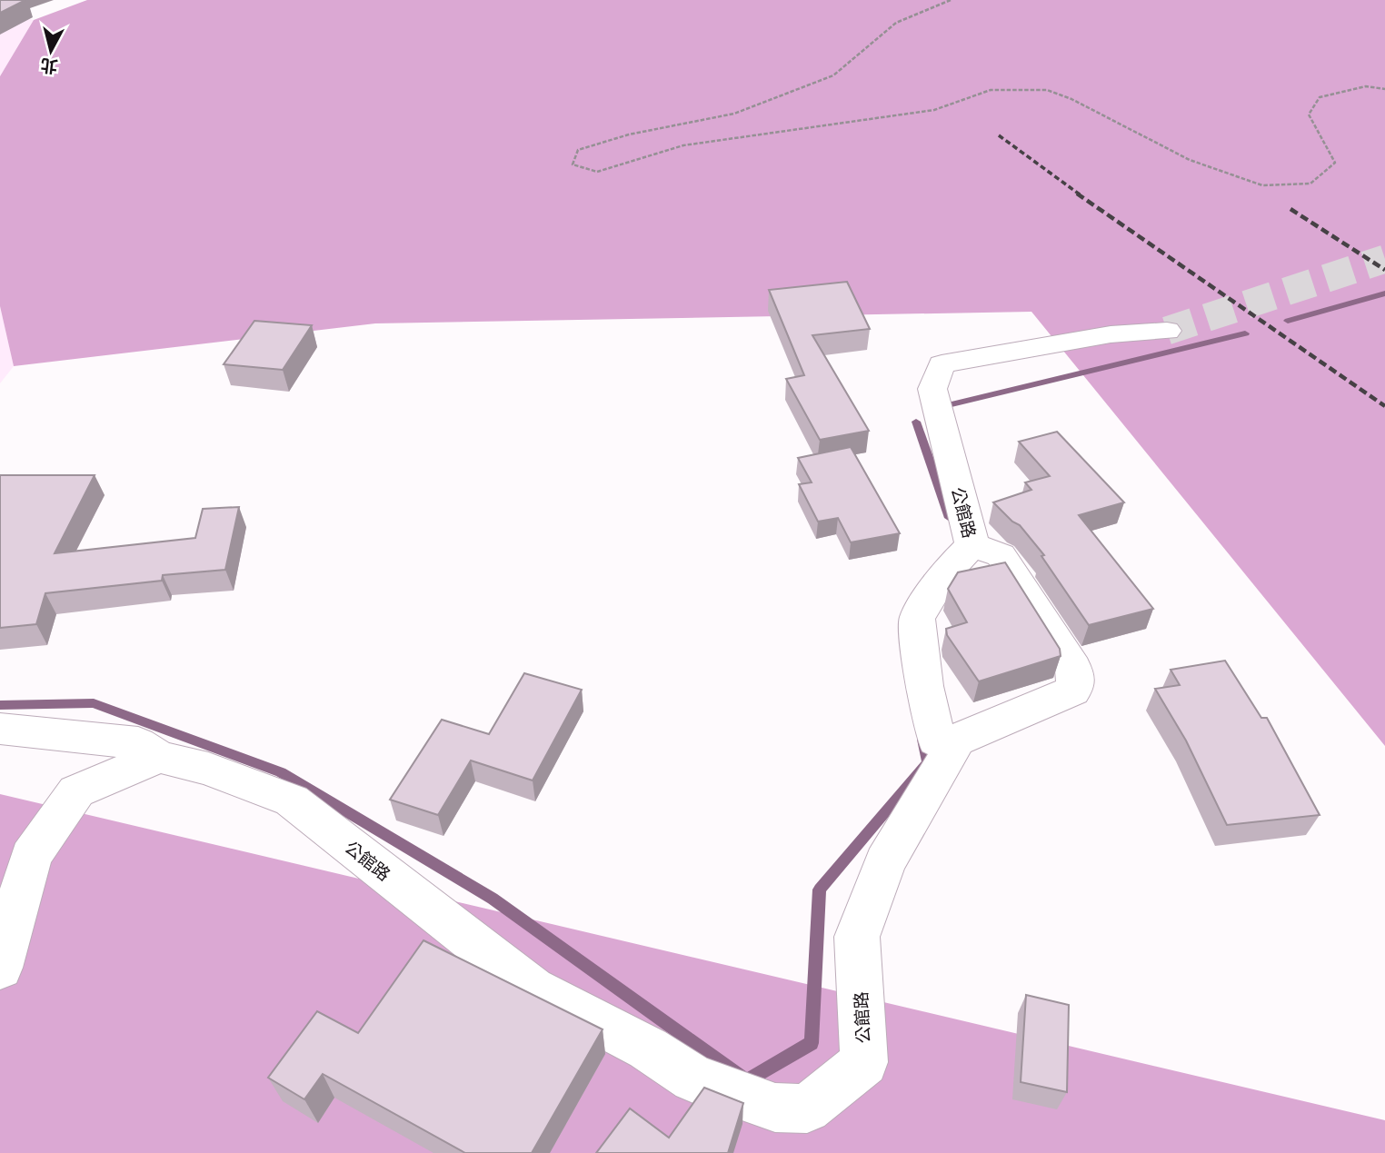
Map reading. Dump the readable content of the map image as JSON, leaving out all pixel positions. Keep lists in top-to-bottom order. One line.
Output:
{"streets":{"street":["公館路"]},"north":"bottom"}
